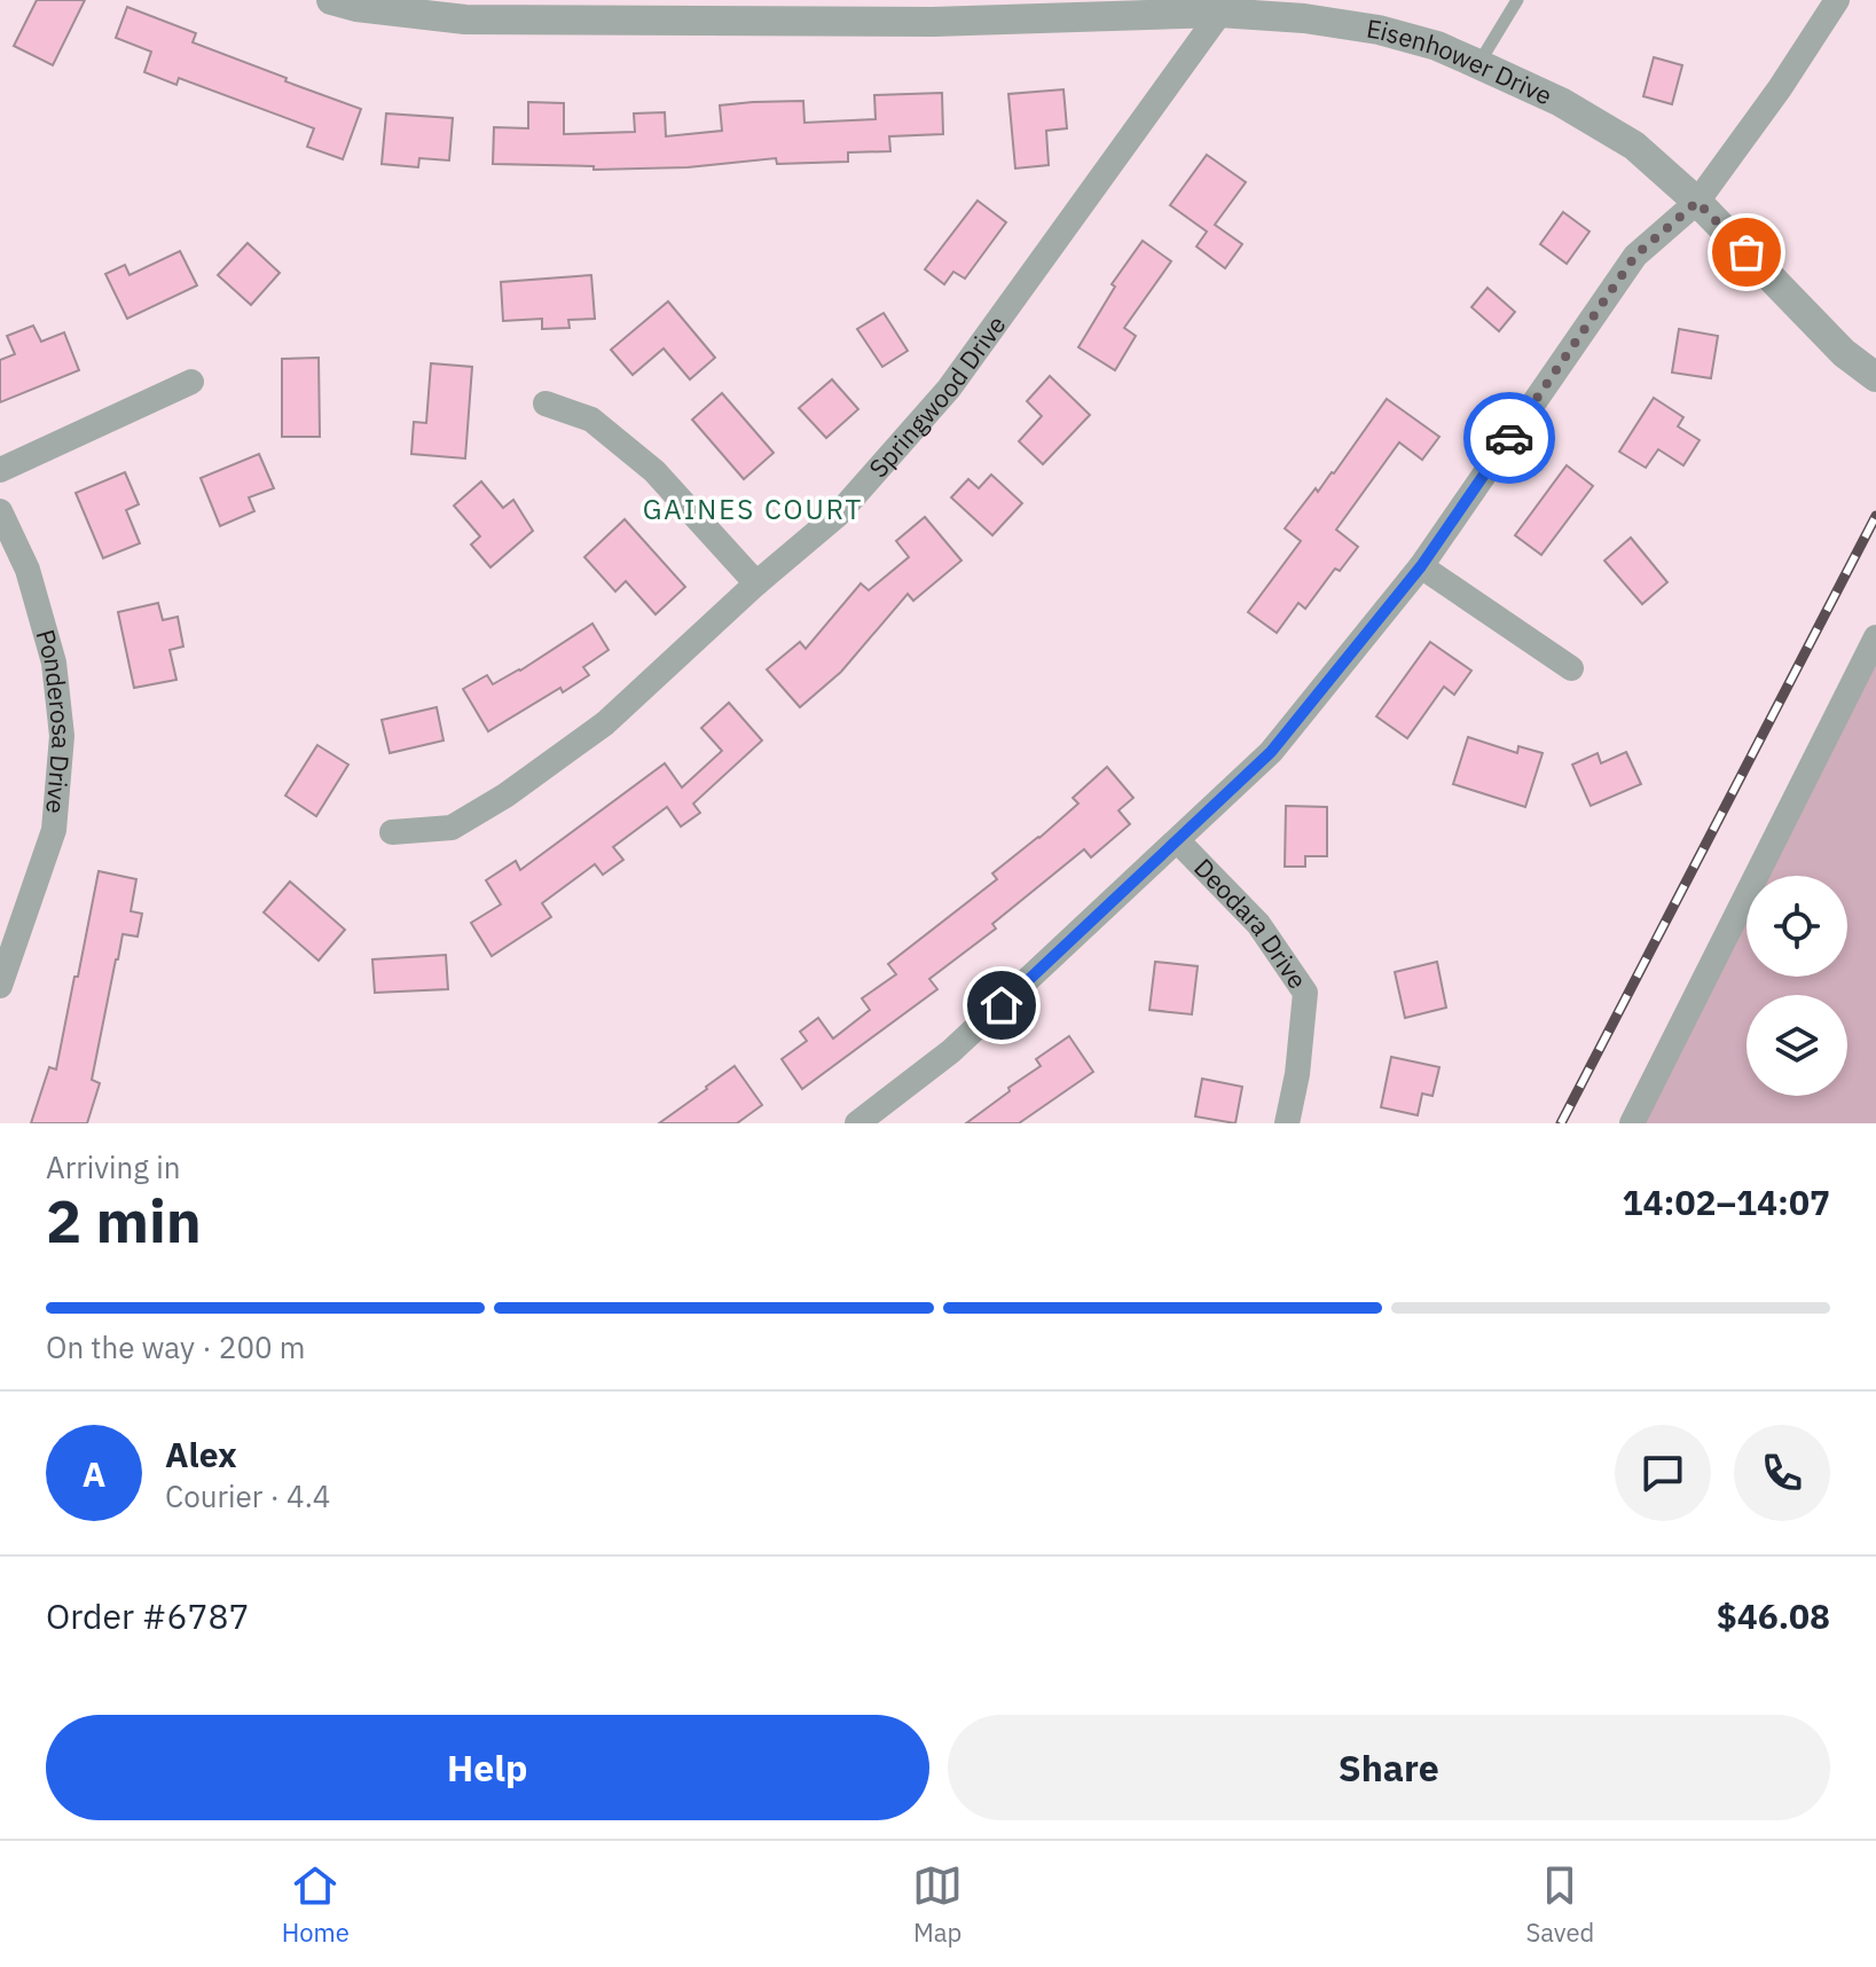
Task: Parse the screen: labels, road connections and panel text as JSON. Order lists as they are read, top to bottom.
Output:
{
  "streets": {
    "street": [
      "Eisenhower Drive",
      "Springwood Drive",
      "Ponderosa Drive",
      "Deodara Drive"
    ]
  },
  "crossings": [
    ["Eisenhower Drive", "Springwood Drive"]
  ],
  "districts": ["GAINES COURT"],
  "page": {
    "heading": ["2 min", "Arriving in", "14:02–14:07"],
    "panel": [
      "Alex",
      "Courier · 4.4",
      "Order #6787",
      "$46.08"
    ],
    "bar": "On the way · 200 m",
    "round": "A",
    "buttons": ["Help", "Share"],
    "tabs": ["Home", "Map", "Saved"]
  }
}
